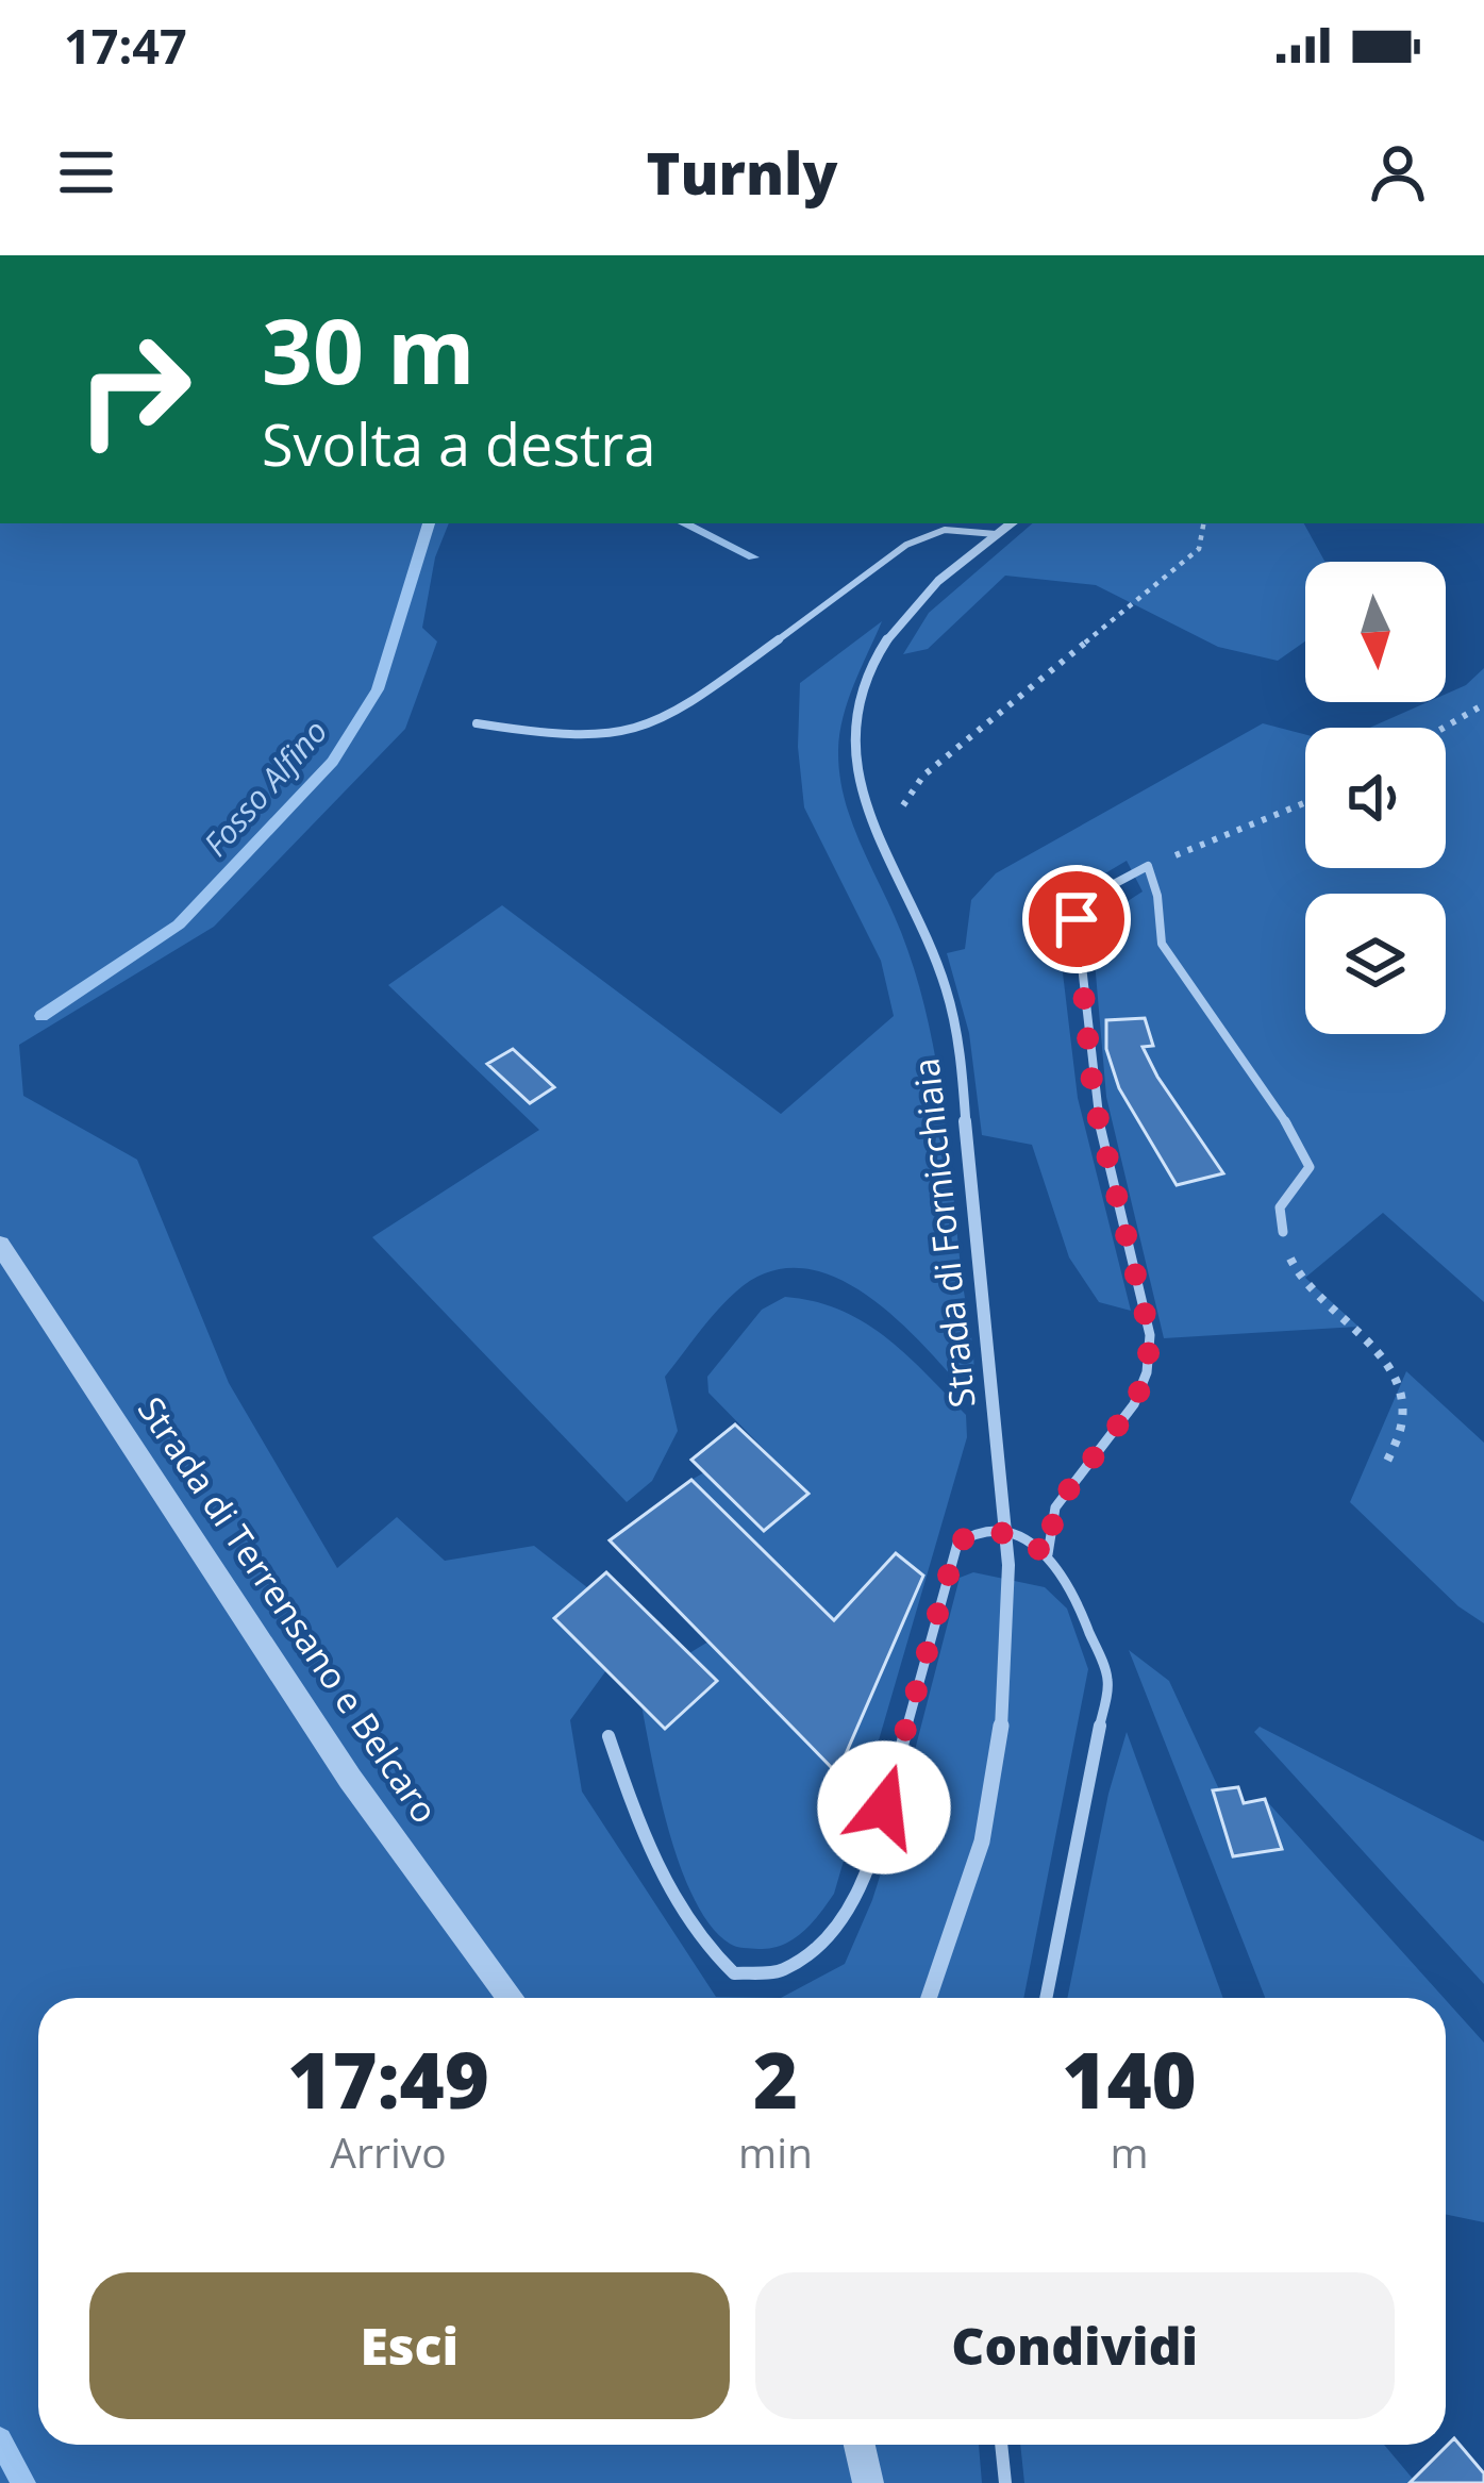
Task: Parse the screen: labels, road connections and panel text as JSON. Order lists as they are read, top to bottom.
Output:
{
  "streets": {
    "street": ["Strada di Fornicchiaia", "Strada di Terrensano e Belcaro"]
  },
  "water": ["Fosso Alfino"],
  "north": "bottom",
  "page": {
    "status": "17:47",
    "header": "Turnly",
    "turn": ["30 m", "Svolta a destra"],
    "eta": [
      "17:49",
      "Arrivo",
      "2",
      "min",
      "140",
      "m"
    ],
    "buttons": ["Esci", "Condividi"]
  }
}
